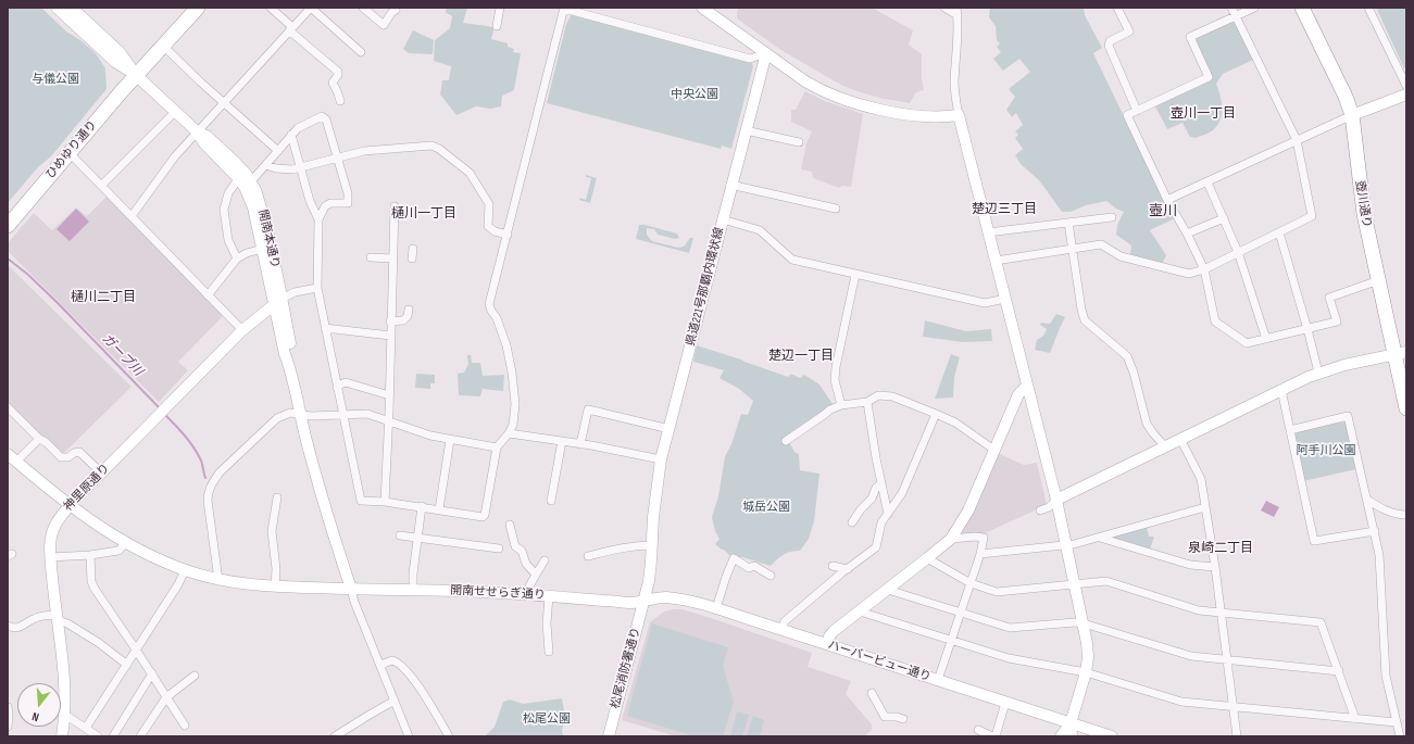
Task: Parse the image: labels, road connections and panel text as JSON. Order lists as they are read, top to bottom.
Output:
{
  "streets": {
    "highway": ["ひめゆり通り", "壺川通り"],
    "street": [
      "開南本通り",
      "県道221号那覇内環状線",
      "神里原通り",
      "開南せせらぎ通り",
      "ハーバービュー通り",
      "松尾消防署通り"
    ]
  },
  "crossings": [
    ["ひめゆり通り", "開南本通り"],
    ["開南本通り", "神里原通り"],
    ["開南本通り", "開南せせらぎ通り"],
    ["県道221号那覇内環状線", "開南せせらぎ通り"],
    ["県道221号那覇内環状線", "ハーバービュー通り"],
    ["県道221号那覇内環状線", "松尾消防署通り"],
    ["神里原通り", "開南せせらぎ通り"],
    ["開南せせらぎ通り", "ハーバービュー通り"],
    ["開南せせらぎ通り", "松尾消防署通り"],
    ["ハーバービュー通り", "松尾消防署通り"]
  ],
  "districts": [
    "壺川一丁目",
    "楚辺三丁目",
    "壺川",
    "樋川一丁目",
    "樋川二丁目",
    "楚辺一丁目",
    "泉崎二丁目"
  ],
  "water": ["ガーブ川"],
  "parks": [
    "与儀公園",
    "中央公園",
    "阿手川公園",
    "城岳公園",
    "松尾公園"
  ],
  "north": "bottom"
}
